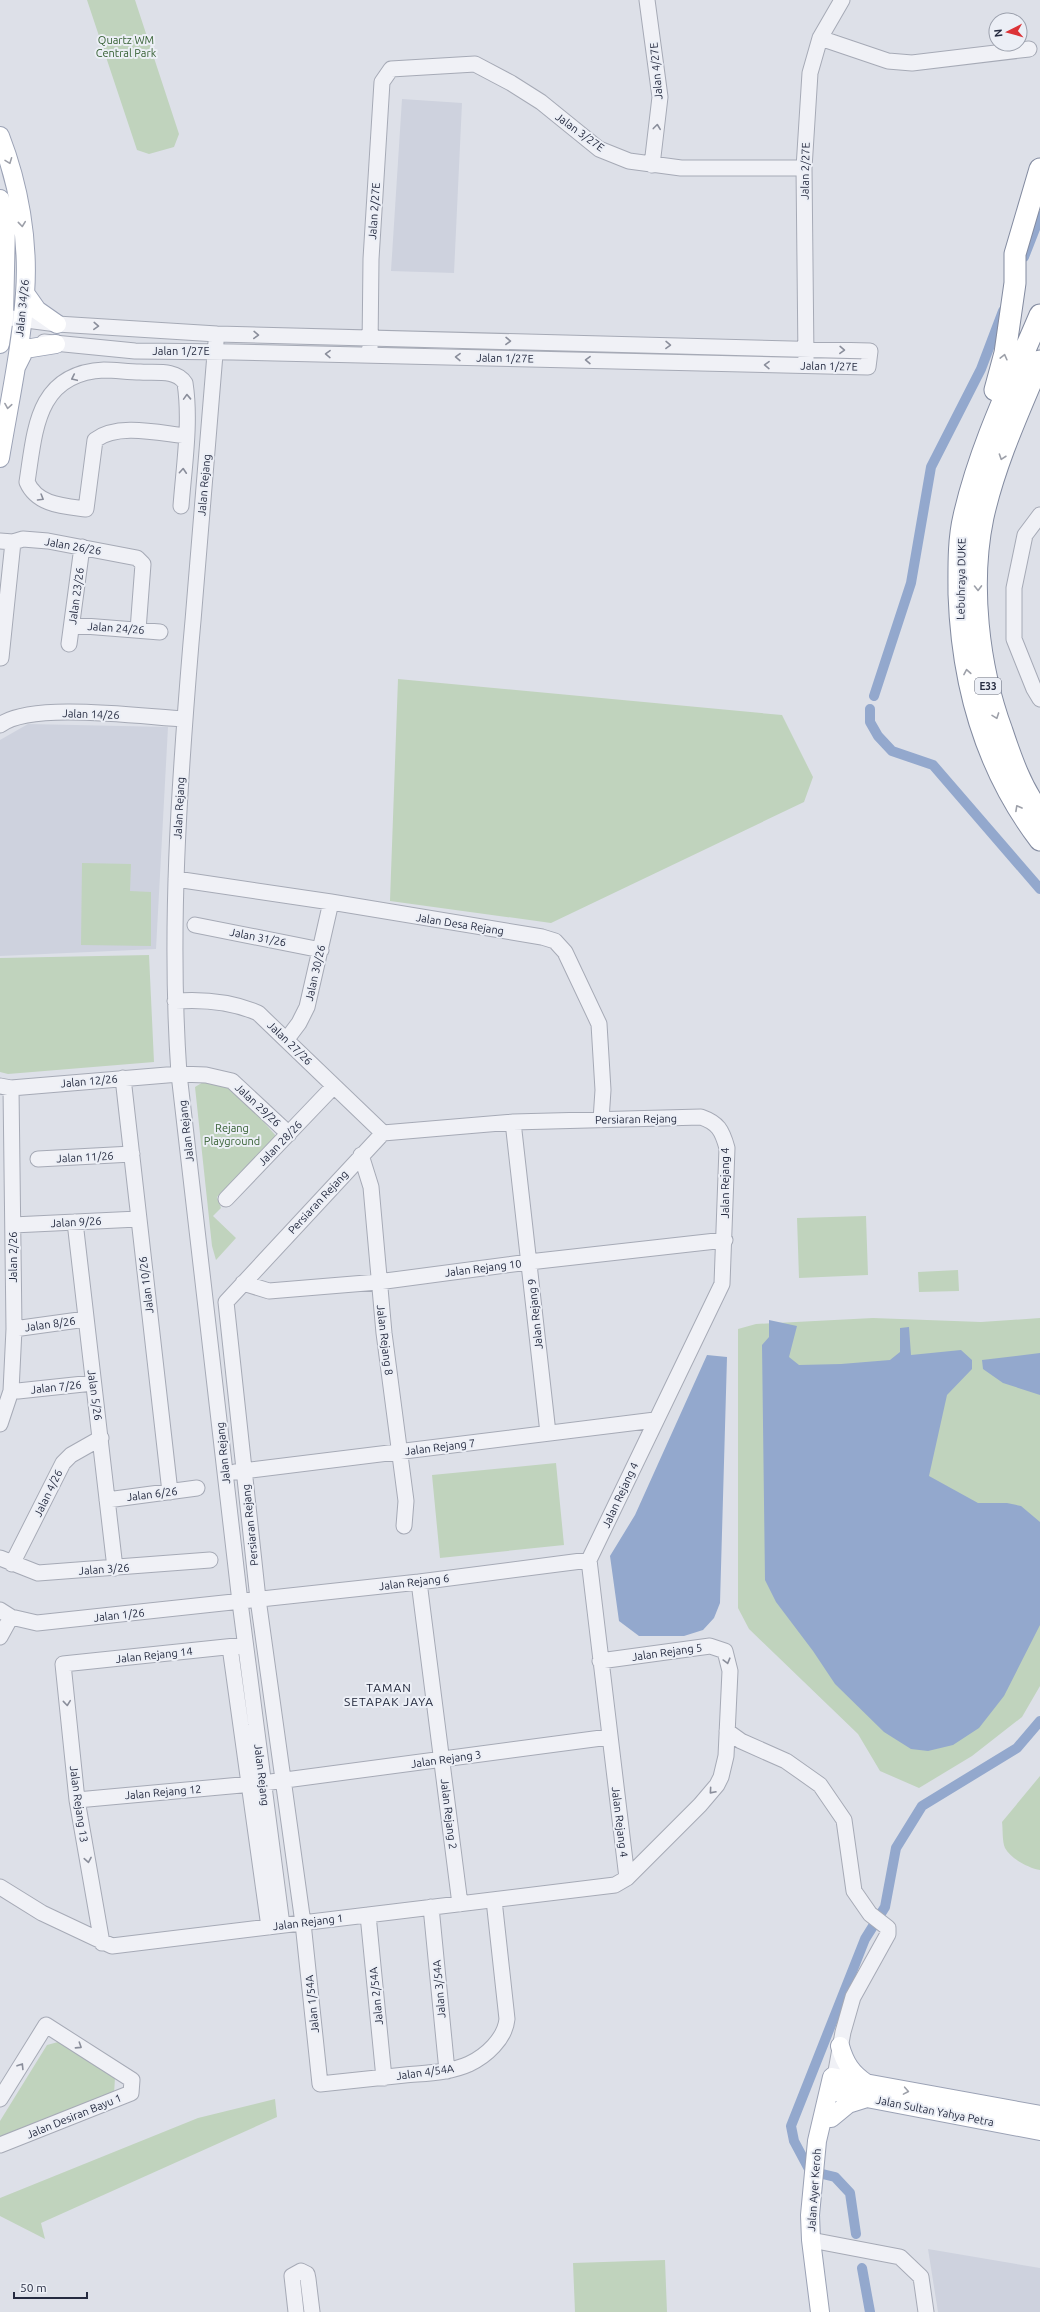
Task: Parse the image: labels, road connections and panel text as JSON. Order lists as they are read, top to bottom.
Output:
{
  "streets": {
    "highway": ["Lebuhraya DUKE", "E33"],
    "main road": ["Jalan 34/26", "Jalan Sultan Yahya Petra", "Jalan Ayer Keroh"],
    "street": [
      "Jalan 4/27E",
      "Jalan 3/27E",
      "Jalan 2/27E",
      "Jalan 1/27E",
      "Jalan Rejang",
      "Jalan 26/26",
      "Jalan 23/26",
      "Jalan 24/26",
      "Jalan 14/26",
      "Jalan Desa Rejang",
      "Jalan 31/26",
      "Jalan 30/26",
      "Jalan 27/26",
      "Jalan 12/26",
      "Jalan 29/26",
      "Persiaran Rejang",
      "Jalan 28/26",
      "Jalan 11/26",
      "Jalan Rejang 4",
      "Jalan 9/26",
      "Jalan 2/26",
      "Jalan Rejang 10",
      "Jalan 10/26",
      "Jalan Rejang 9",
      "Jalan 8/26",
      "Jalan Rejang 8",
      "Jalan 7/26",
      "Jalan 5/26",
      "Jalan Rejang 7",
      "Jalan 4/26",
      "Jalan 6/26",
      "Jalan 3/26",
      "Jalan Rejang 6",
      "Jalan 1/26",
      "Jalan Rejang 5",
      "Jalan Rejang 14",
      "Jalan Rejang 3",
      "Jalan Rejang 12",
      "Jalan Rejang 13",
      "Jalan Rejang 2",
      "Jalan Rejang 1",
      "Jalan 3/54A",
      "Jalan 2/54A",
      "Jalan 1/54A",
      "Jalan 4/54A",
      "Jalan Desiran Bayu 1"
    ]
  },
  "crossings": [
    ["Jalan 4/27E", "Jalan 3/27E"],
    ["Jalan 3/27E", "Jalan 2/27E"],
    ["Jalan 2/27E", "Jalan 1/27E"],
    ["Jalan 1/27E", "Jalan Rejang"],
    ["Jalan Rejang", "Jalan 14/26"],
    ["Jalan Rejang", "Jalan Desa Rejang"],
    ["Jalan Rejang", "Jalan 27/26"],
    ["Jalan Rejang", "Jalan 12/26"],
    ["Jalan Rejang", "Jalan 29/26"],
    ["Jalan Rejang", "Jalan Rejang 7"],
    ["Jalan Rejang", "Jalan Rejang 6"],
    ["Jalan Rejang", "Jalan 1/26"],
    ["Jalan Rejang", "Jalan Rejang 14"],
    ["Jalan Rejang", "Jalan Rejang 3"],
    ["Jalan Rejang", "Jalan Rejang 12"],
    ["Jalan Rejang", "Jalan Rejang 1"],
    ["Jalan 26/26", "Jalan 23/26"],
    ["Jalan 26/26", "Jalan 24/26"],
    ["Jalan 23/26", "Jalan 24/26"],
    ["Jalan Desa Rejang", "Jalan 30/26"],
    ["Jalan Desa Rejang", "Persiaran Rejang"],
    ["Jalan 31/26", "Jalan 30/26"],
    ["Jalan 30/26", "Jalan 27/26"],
    ["Jalan 27/26", "Persiaran Rejang"],
    ["Jalan 27/26", "Jalan 28/26"],
    ["Jalan 12/26", "Jalan 29/26"],
    ["Jalan 12/26", "Jalan 2/26"],
    ["Jalan 12/26", "Jalan 10/26"],
    ["Jalan 29/26", "Jalan 28/26"],
    ["Persiaran Rejang", "Jalan Rejang 4"],
    ["Persiaran Rejang", "Jalan Rejang 10"],
    ["Persiaran Rejang", "Jalan Rejang 9"],
    ["Persiaran Rejang", "Jalan Rejang 8"],
    ["Persiaran Rejang", "Jalan Rejang 7"],
    ["Persiaran Rejang", "Jalan Rejang 6"],
    ["Persiaran Rejang", "Jalan Rejang 3"],
    ["Persiaran Rejang", "Jalan 1/54A"],
    ["Jalan 11/26", "Jalan 10/26"],
    ["Jalan Rejang 4", "Jalan Rejang 7"],
    ["Jalan Rejang 4", "Jalan Rejang 6"],
    ["Jalan Rejang 4", "Jalan Rejang 5"],
    ["Jalan Rejang 4", "Jalan Rejang 3"],
    ["Jalan Rejang 4", "Jalan Rejang 1"],
    ["Jalan 9/26", "Jalan 2/26"],
    ["Jalan 9/26", "Jalan 10/26"],
    ["Jalan 9/26", "Jalan 5/26"],
    ["Jalan 2/26", "Jalan 8/26"],
    ["Jalan Rejang 10", "Jalan Rejang 9"],
    ["Jalan Rejang 10", "Jalan Rejang 8"],
    ["Jalan 10/26", "Jalan 6/26"],
    ["Jalan Rejang 9", "Jalan Rejang 7"],
    ["Jalan 8/26", "Jalan 5/26"],
    ["Jalan Rejang 8", "Jalan Rejang 7"],
    ["Jalan 7/26", "Jalan 5/26"],
    ["Jalan 5/26", "Jalan 4/26"],
    ["Jalan 5/26", "Jalan 6/26"],
    ["Jalan 5/26", "Jalan 3/26"],
    ["Jalan 4/26", "Jalan 3/26"],
    ["Jalan Rejang 6", "Jalan 1/26"],
    ["Jalan Rejang 6", "Jalan Rejang 2"],
    ["Jalan Rejang 5", "Jalan Rejang 1"],
    ["Jalan Rejang 14", "Jalan Rejang 13"],
    ["Jalan Rejang 3", "Jalan Rejang 12"],
    ["Jalan Rejang 3", "Jalan Rejang 2"],
    ["Jalan Rejang 3", "Jalan 1/54A"],
    ["Jalan Rejang 12", "Jalan Rejang 13"],
    ["Jalan Rejang 13", "Jalan Rejang 1"],
    ["Jalan Rejang 2", "Jalan Rejang 1"],
    ["Jalan Rejang 1", "Jalan 3/54A"],
    ["Jalan Rejang 1", "Jalan 2/54A"],
    ["Jalan Rejang 1", "Jalan 1/54A"],
    ["Jalan Rejang 1", "Jalan 4/54A"],
    ["Jalan 3/54A", "Jalan 4/54A"],
    ["Jalan 2/54A", "Jalan 4/54A"],
    ["Jalan 1/54A", "Jalan 4/54A"],
    ["Jalan Sultan Yahya Petra", "Jalan Ayer Keroh"]
  ],
  "one_way": ["Jalan 4/27E", "Jalan Rejang 13"],
  "districts": ["TAMAN SETAPAK JAYA"],
  "parks": ["Quartz WM Central Park", "Rejang Playground"],
  "scale_bar": "50 m",
  "north": "left"
}
